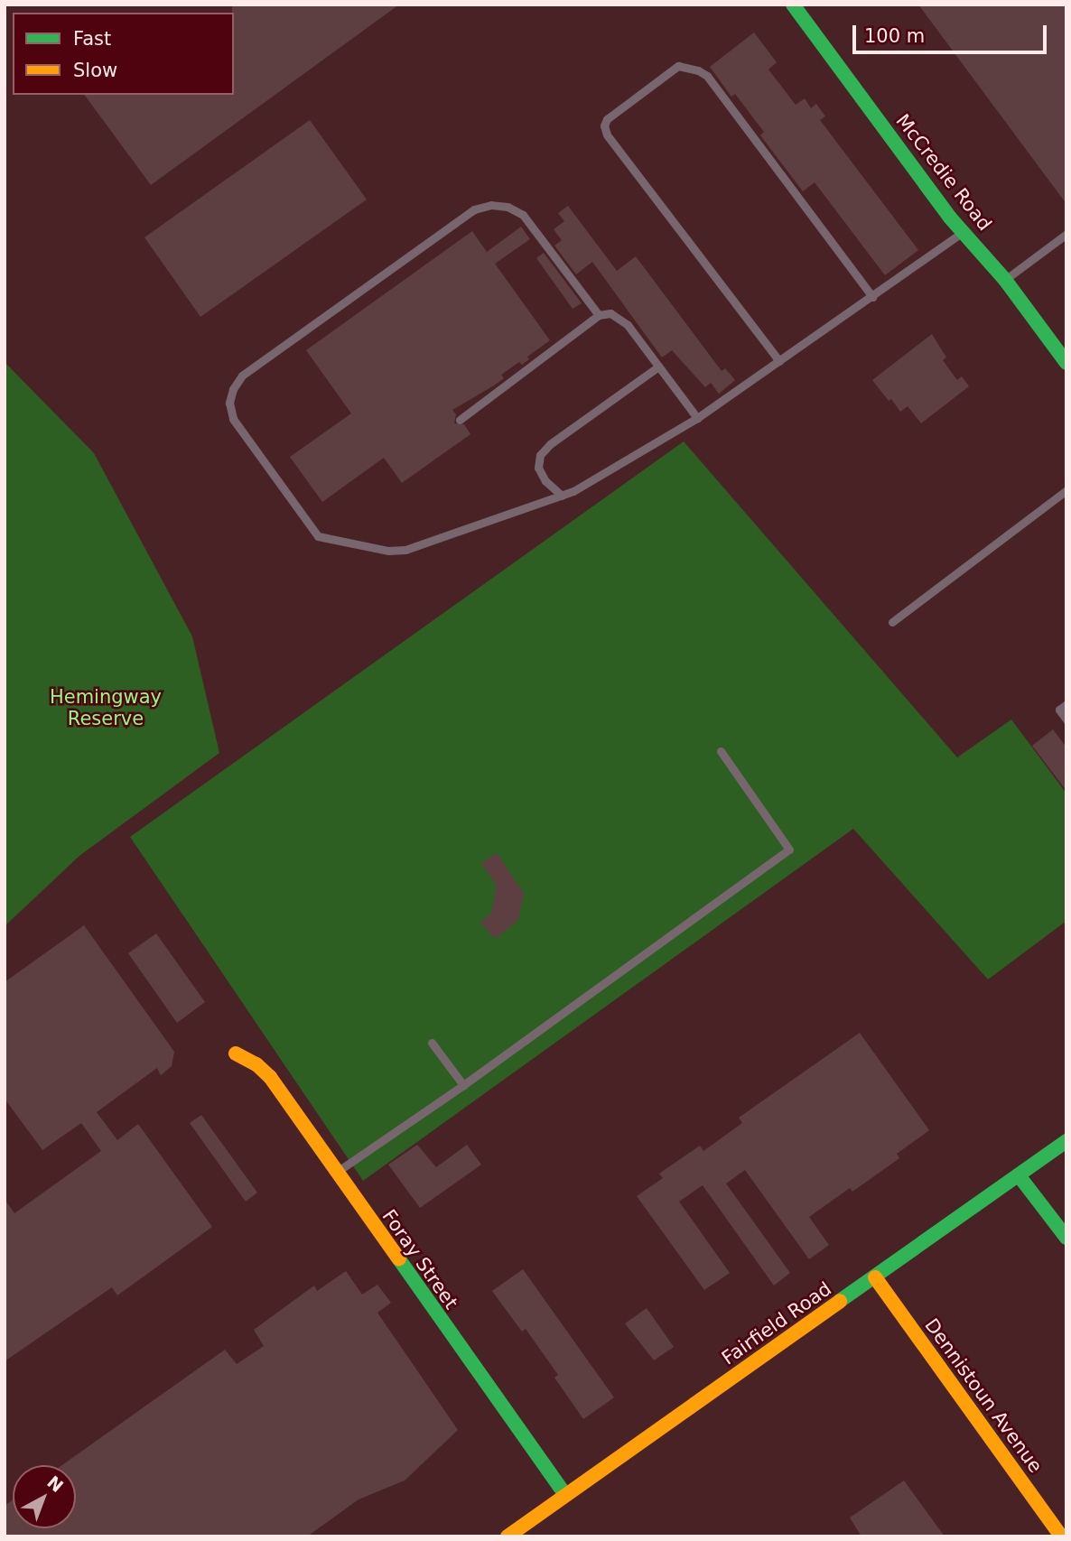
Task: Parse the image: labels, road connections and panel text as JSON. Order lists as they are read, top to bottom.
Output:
{
  "streets": {
    "street": [
      "McCredie Road",
      "Foray Street",
      "Fairfield Road",
      "Dennistoun Avenue"
    ]
  },
  "crossings": [
    ["Foray Street", "Fairfield Road"],
    ["Fairfield Road", "Dennistoun Avenue"]
  ],
  "parks": ["Hemingway Reserve"],
  "legend": ["Fast", "Slow"],
  "scale_bar": "100 m",
  "north": "top right"
}
